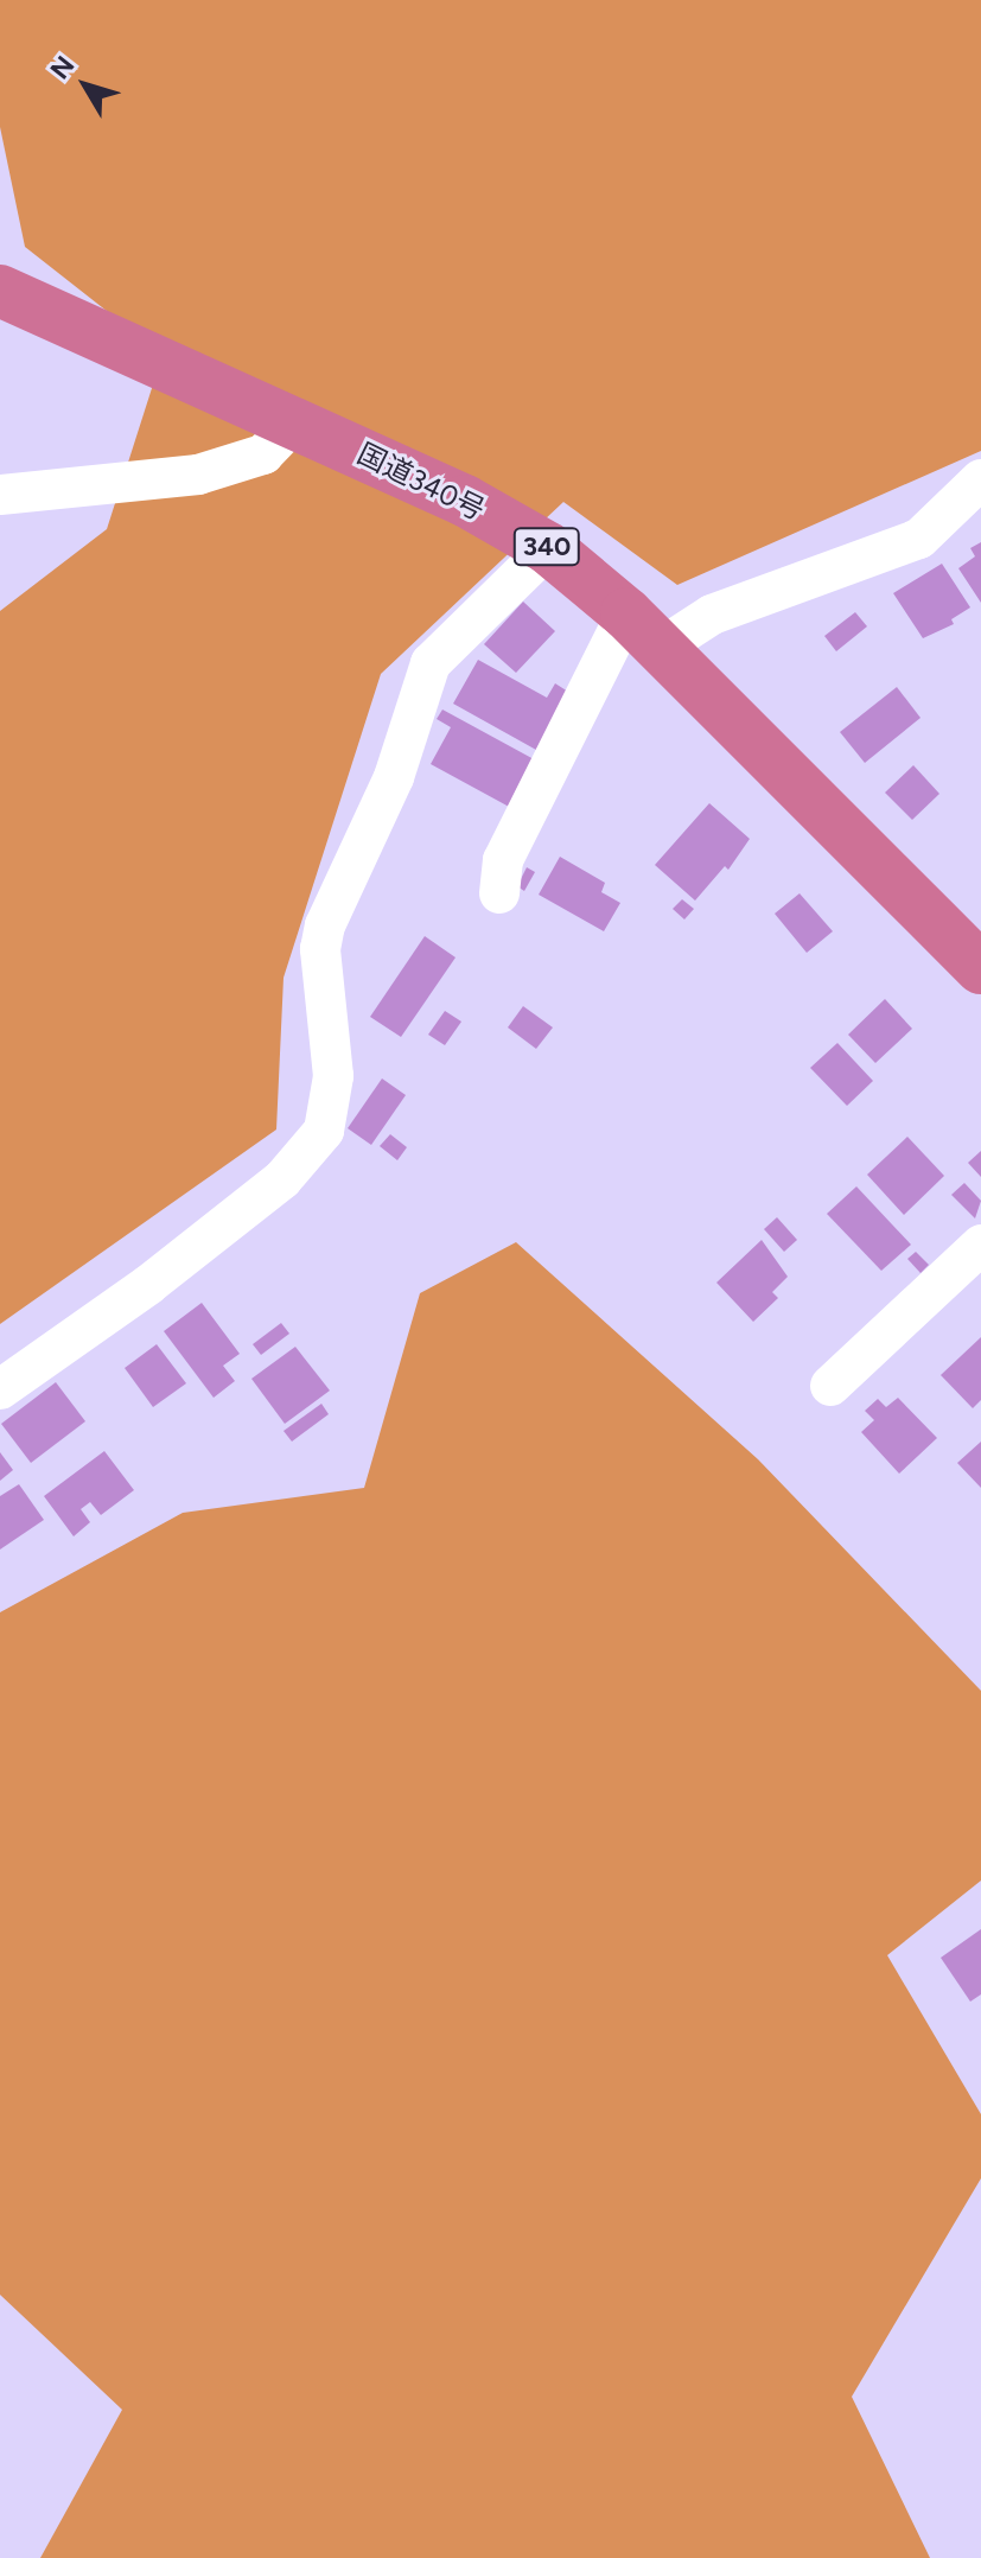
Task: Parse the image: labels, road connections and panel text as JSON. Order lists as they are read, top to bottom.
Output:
{
  "streets": {
    "highway": ["国道340号", "340"]
  },
  "north": "top left"
}
